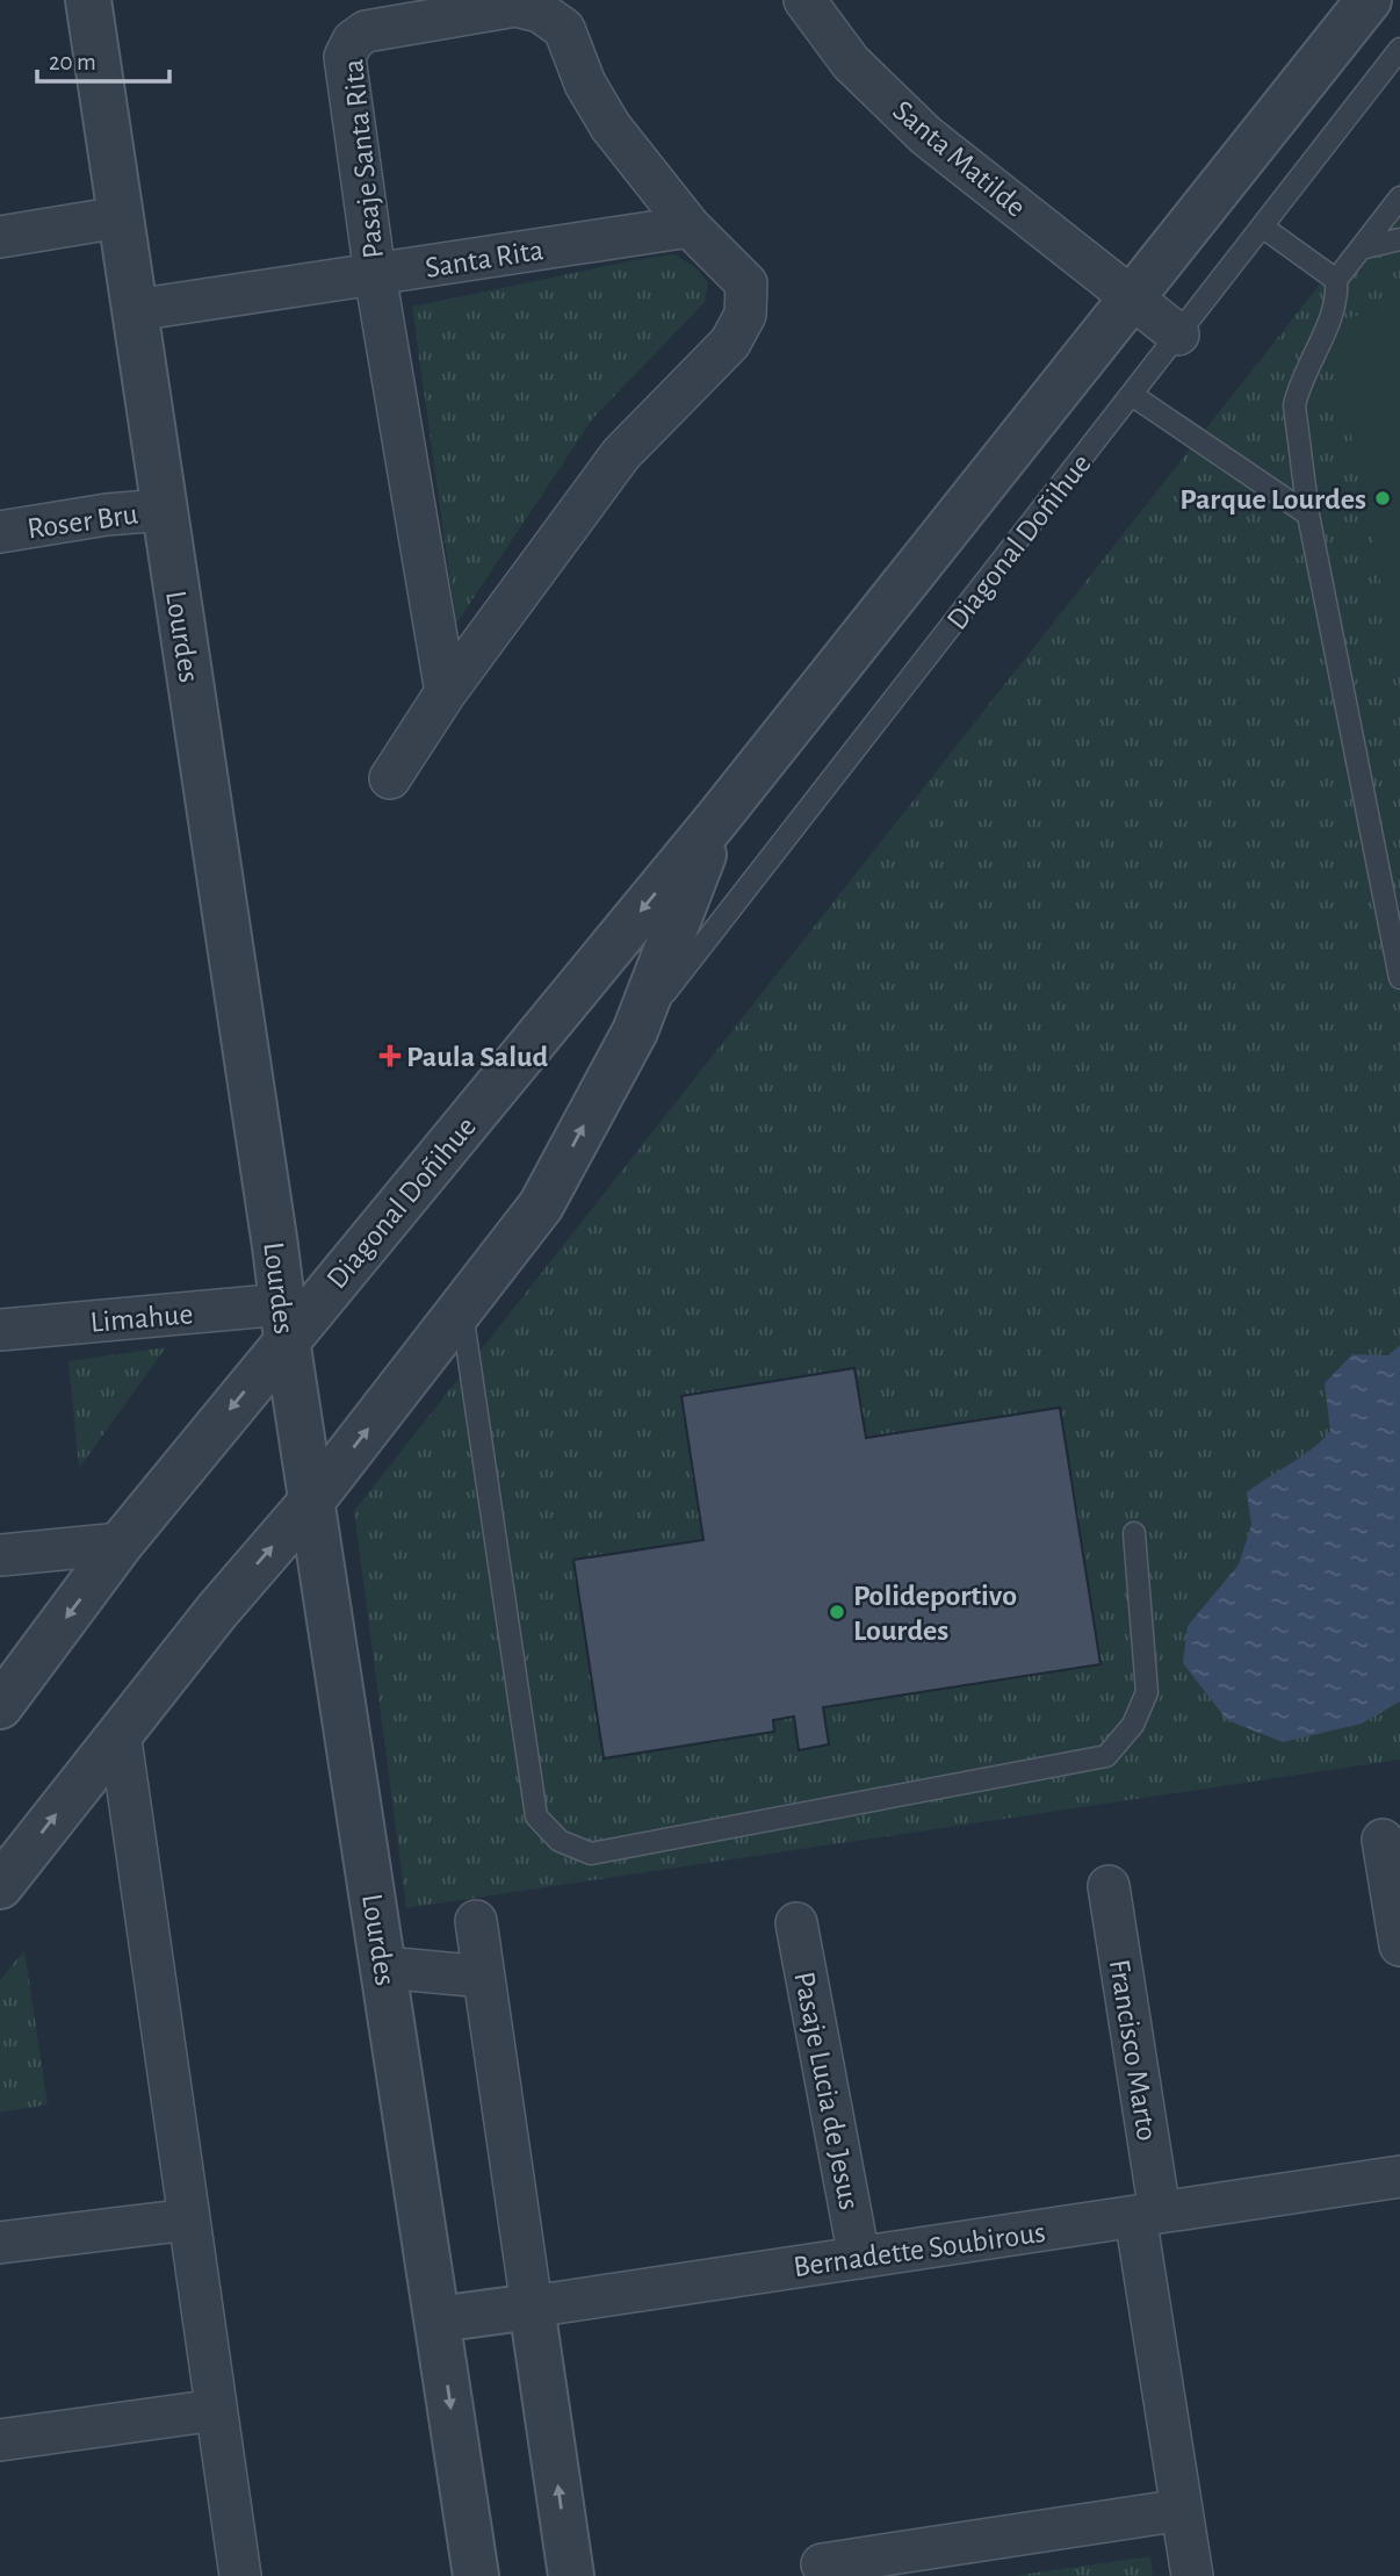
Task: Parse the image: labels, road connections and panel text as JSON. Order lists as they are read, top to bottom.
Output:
{
  "streets": {
    "street": [
      "Santa Matilde",
      "Pasaje Santa Rita",
      "Santa Rita",
      "Roser Bru",
      "Diagonal Doñihue",
      "Lourdes",
      "Limahue",
      "Francisco Marto",
      "Pasaje Lucia de Jesus",
      "Bernadette Soubirous"
    ]
  },
  "crossings": [
    ["Santa Matilde", "Diagonal Doñihue"],
    ["Pasaje Santa Rita", "Santa Rita"],
    ["Santa Rita", "Lourdes"],
    ["Roser Bru", "Lourdes"],
    ["Diagonal Doñihue", "Lourdes"],
    ["Diagonal Doñihue", "Limahue"],
    ["Lourdes", "Limahue"],
    ["Lourdes", "Bernadette Soubirous"],
    ["Francisco Marto", "Bernadette Soubirous"],
    ["Pasaje Lucia de Jesus", "Bernadette Soubirous"]
  ],
  "places": {
    "other": ["Parque Lourdes", "Polideportivo Lourdes"],
    "health": ["Paula Salud"]
  },
  "scale_bar": "20 m"
}
